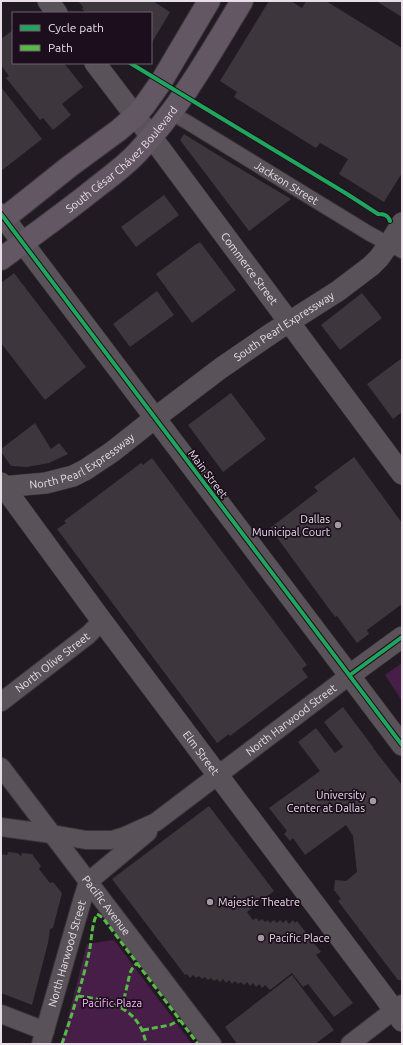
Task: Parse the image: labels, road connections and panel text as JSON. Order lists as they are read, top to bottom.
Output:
{
  "streets": {
    "main road": [
      "South César Chávez Boulevard",
      "Commerce Street",
      "South Pearl Expressway",
      "North Pearl Expressway",
      "Main Street",
      "Elm Street"
    ],
    "street": [
      "Jackson Street",
      "North Olive Street",
      "North Harwood Street",
      "Pacific Avenue"
    ]
  },
  "crossings": [
    ["South César Chávez Boulevard", "Jackson Street"],
    ["South César Chávez Boulevard", "Commerce Street"],
    ["South César Chávez Boulevard", "Main Street"],
    ["Jackson Street", "South Pearl Expressway"],
    ["Commerce Street", "South Pearl Expressway"],
    ["South Pearl Expressway", "North Pearl Expressway"],
    ["South Pearl Expressway", "Main Street"],
    ["North Pearl Expressway", "Main Street"],
    ["North Pearl Expressway", "Elm Street"],
    ["Main Street", "North Harwood Street"],
    ["North Olive Street", "Elm Street"],
    ["North Harwood Street", "Elm Street"],
    ["North Harwood Street", "Pacific Avenue"]
  ],
  "parks": ["Pacific Plaza"],
  "places": [
    "Dallas Municipal Court",
    "University Center at Dallas",
    "Majestic Theatre",
    "Pacific Place"
  ],
  "legend": ["Cycle path", "Path"]
}
